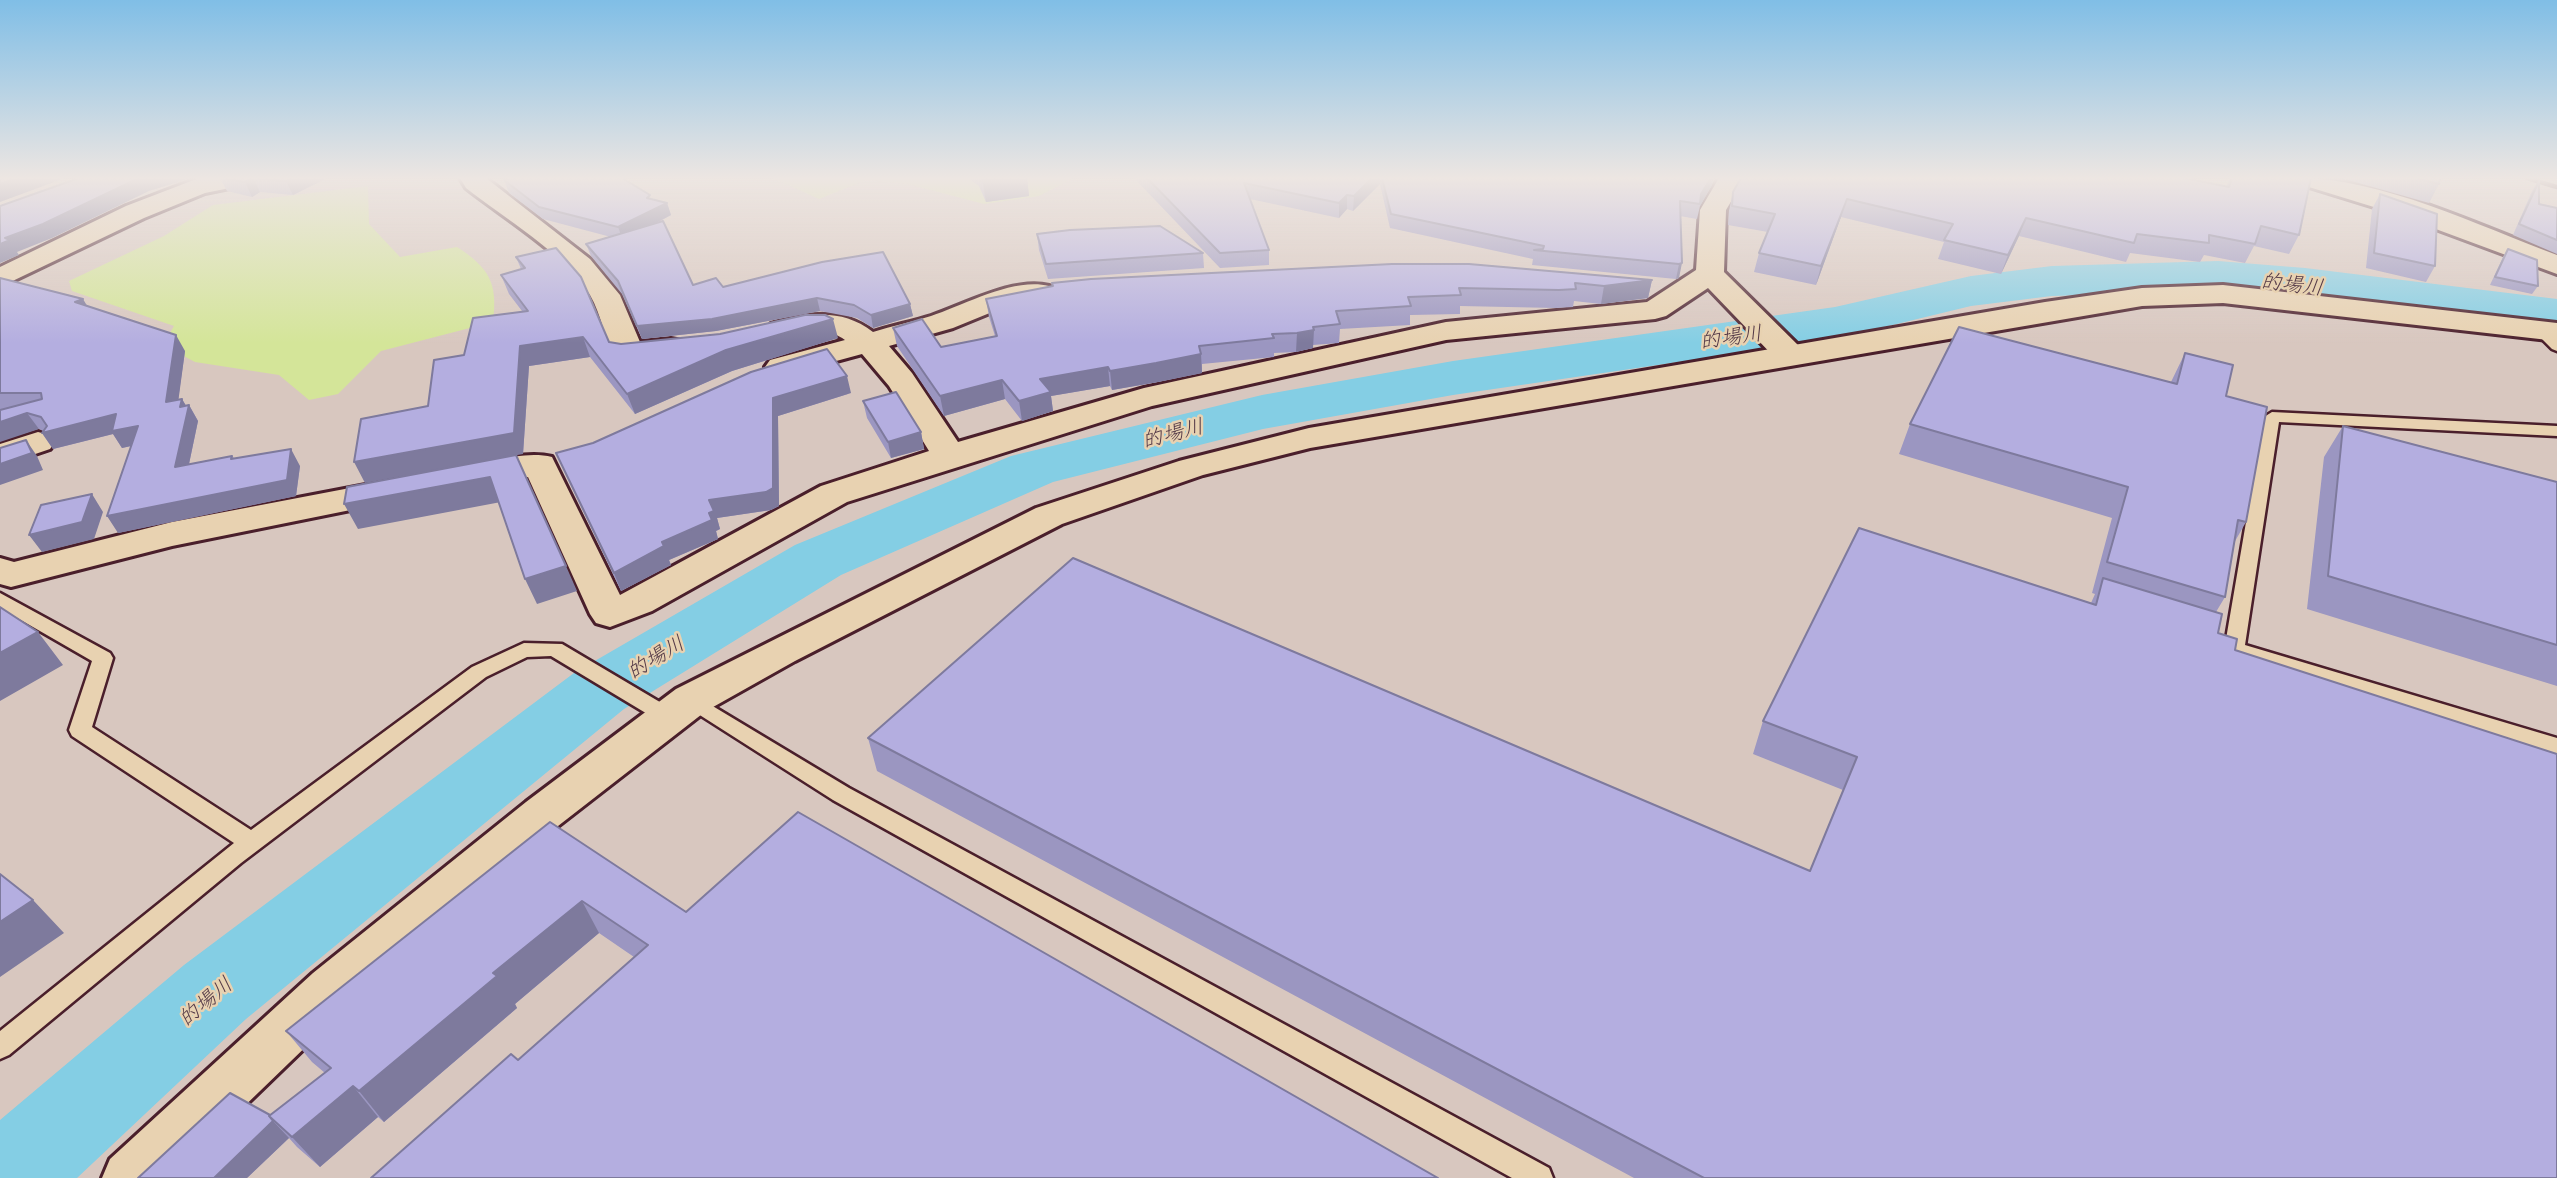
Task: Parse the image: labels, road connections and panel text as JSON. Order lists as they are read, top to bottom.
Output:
{
  "water": ["的場川"]
}
